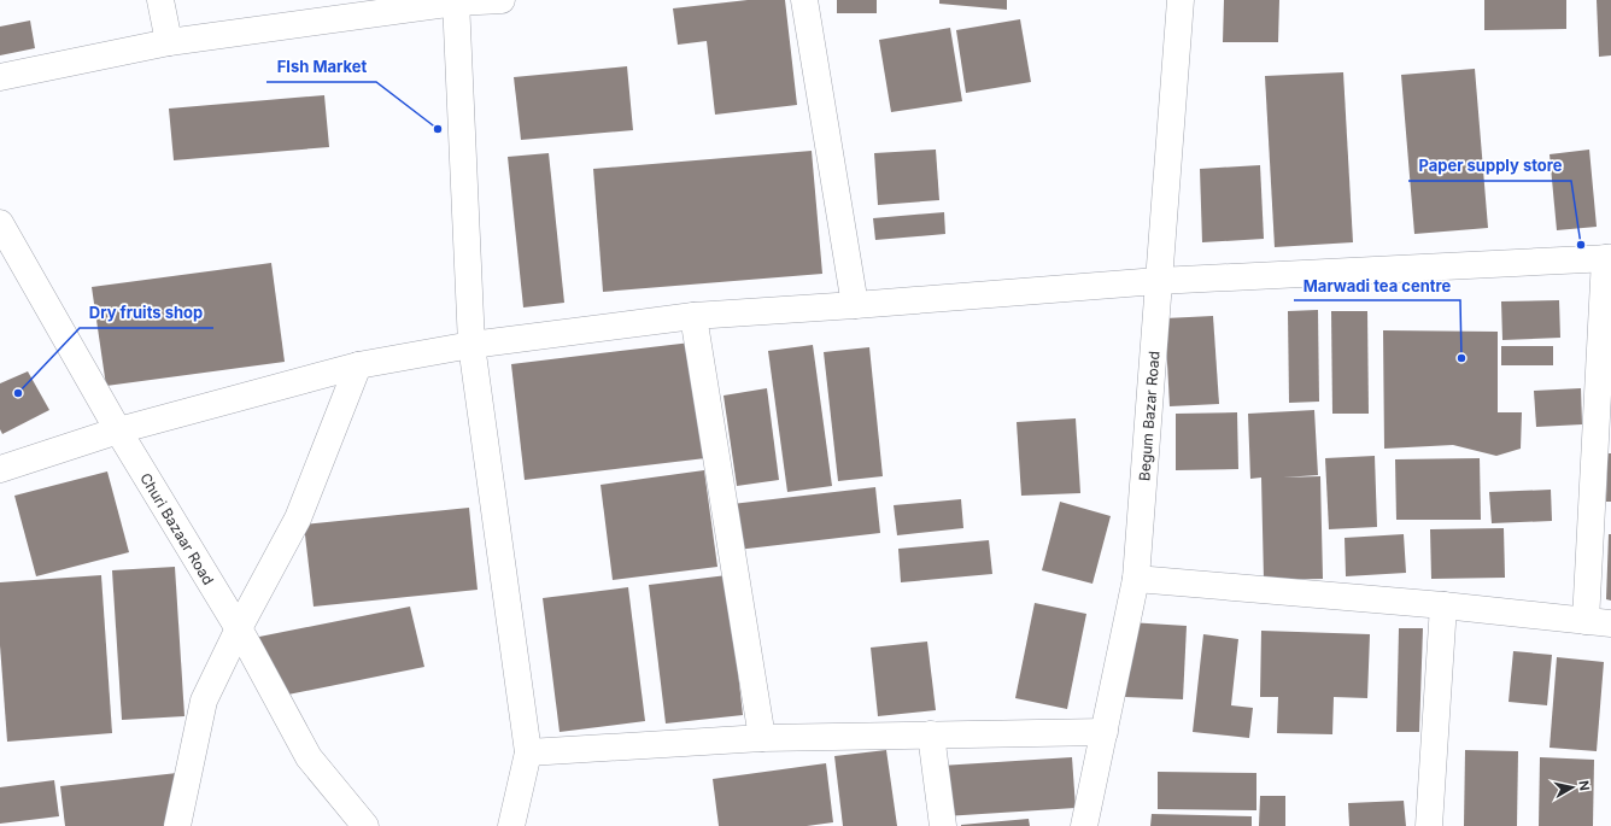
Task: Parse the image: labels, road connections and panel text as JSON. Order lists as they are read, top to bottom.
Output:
{
  "streets": {
    "street": ["Begum Bazar Road", "Churi Bazaar Road"]
  },
  "places": [
    "FIsh Market",
    "Paper supply store",
    "Marwadi tea centre",
    "Dry fruits shop"
  ],
  "north": "right"
}
